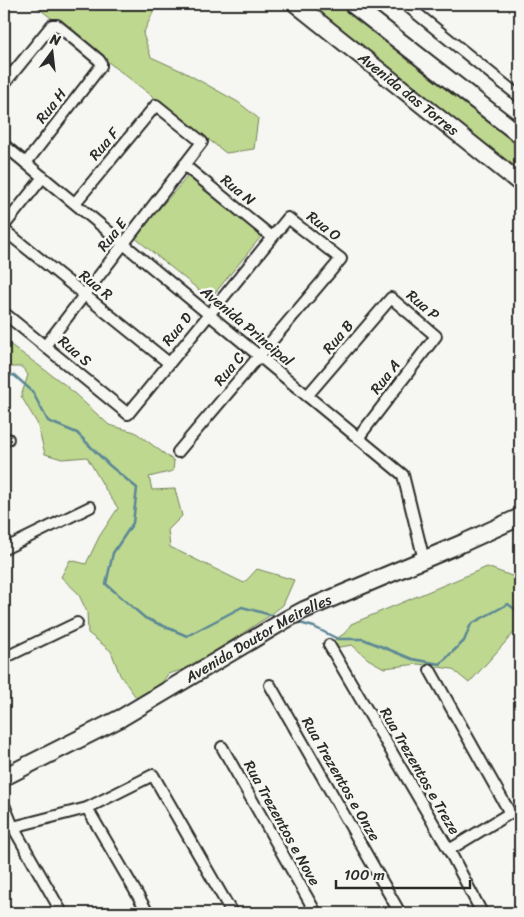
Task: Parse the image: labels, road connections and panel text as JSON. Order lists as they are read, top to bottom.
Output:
{
  "streets": {
    "main road": ["Avenida das Torres", "Avenida Doutor Meirelles"],
    "street": [
      "Rua H",
      "Rua F",
      "Rua N",
      "Rua O",
      "Rua E",
      "Rua R",
      "Rua P",
      "Avenida Principal",
      "Rua D",
      "Rua B",
      "Rua S",
      "Rua C",
      "Rua A",
      "Rua Trezentos e Treze",
      "Rua Trezentos e Onze",
      "Rua Trezentos e Nove"
    ]
  },
  "crossings": [
    ["Rua H", "Avenida Principal"],
    ["Rua F", "Rua E"],
    ["Rua F", "Avenida Principal"],
    ["Rua N", "Rua E"],
    ["Rua N", "Rua D"],
    ["Rua O", "Rua D"],
    ["Rua O", "Rua C"],
    ["Rua E", "Rua R"],
    ["Rua E", "Avenida Principal"],
    ["Rua E", "Rua S"],
    ["Rua R", "Rua D"],
    ["Rua P", "Rua B"],
    ["Rua P", "Rua A"],
    ["Avenida Principal", "Rua D"],
    ["Avenida Principal", "Rua B"],
    ["Avenida Principal", "Rua C"],
    ["Avenida Principal", "Rua A"],
    ["Avenida Principal", "Avenida Doutor Meirelles"],
    ["Rua D", "Rua S"]
  ],
  "scale_bar": "100 m",
  "north": "top"
}
